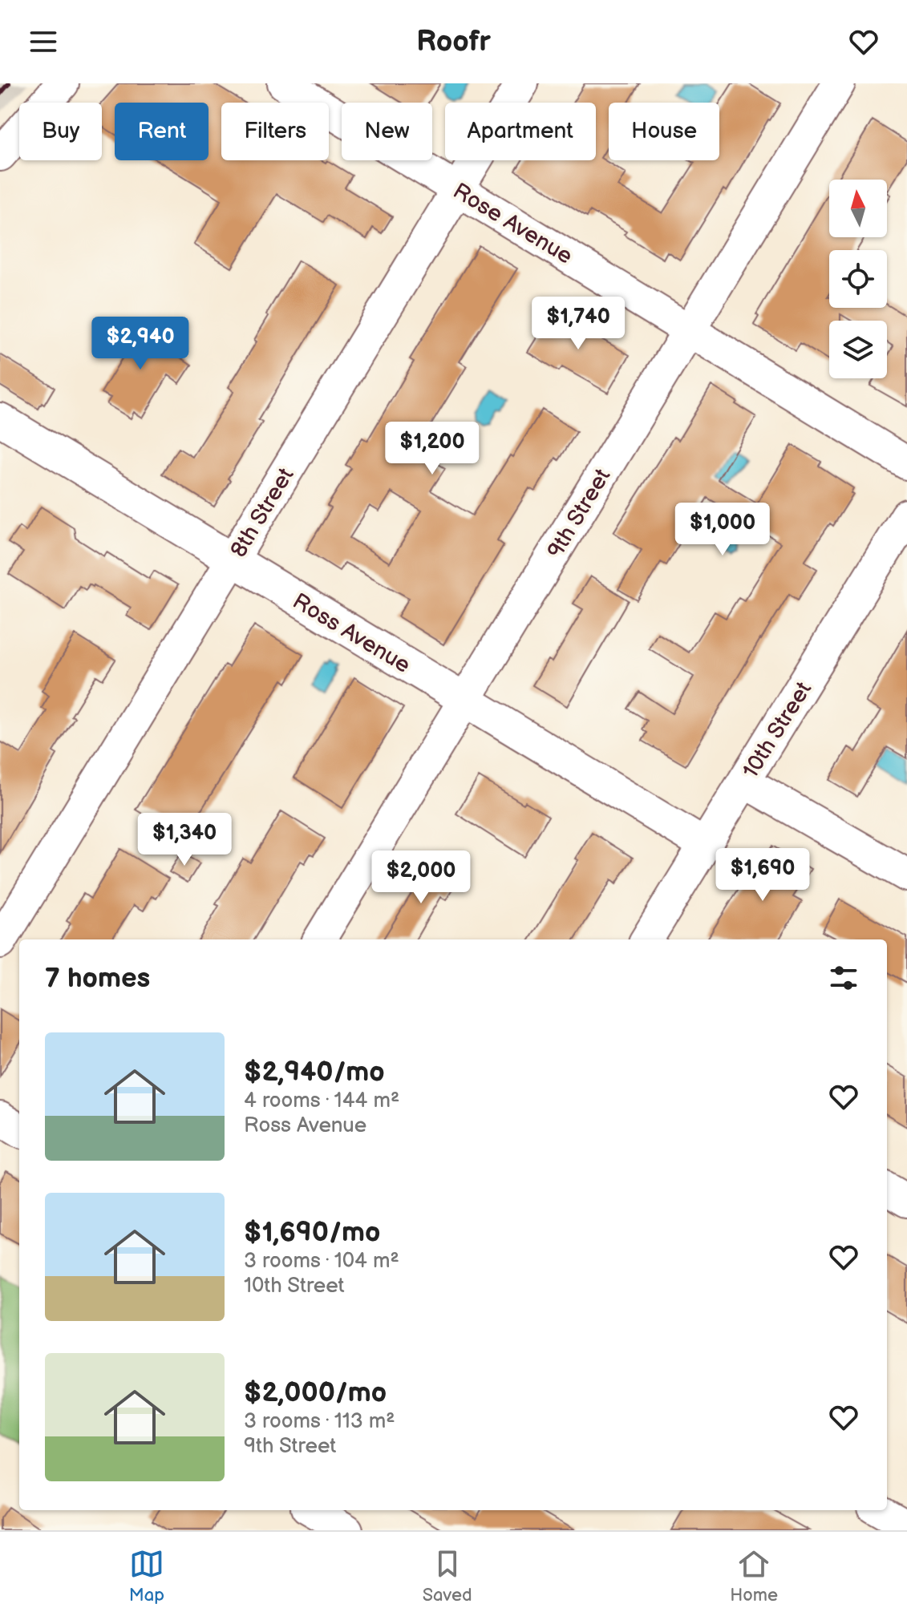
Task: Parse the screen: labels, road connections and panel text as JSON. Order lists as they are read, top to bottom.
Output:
{
  "streets": {
    "street": [
      "Rose Avenue",
      "8th Street",
      "9th Street",
      "Ross Avenue",
      "10th Street"
    ]
  },
  "crossings": [
    ["Rose Avenue", "8th Street"],
    ["Rose Avenue", "9th Street"],
    ["8th Street", "Ross Avenue"],
    ["9th Street", "Ross Avenue"],
    ["Ross Avenue", "10th Street"]
  ],
  "north": "top",
  "page": {
    "header": "Roofr",
    "chip": [
      "Buy",
      "Rent",
      "Filters",
      "New",
      "Apartment",
      "House"
    ],
    "price": [
      "$1,740",
      "$2,940",
      "$1,200",
      "$1,000",
      "$1,340",
      "$1,690",
      "$2,000"
    ],
    "heading": "7 homes",
    "list": [
      {
        "name": "$2,940/mo",
        "note": "4 rooms · 144 m² · Ross Avenue"
      },
      {
        "name": "$1,690/mo",
        "note": "3 rooms · 104 m² · 10th Street"
      },
      {
        "name": "$2,000/mo",
        "note": "3 rooms · 113 m² · 9th Street"
      }
    ],
    "tabs": ["Map", "Saved", "Home"]
  }
}
